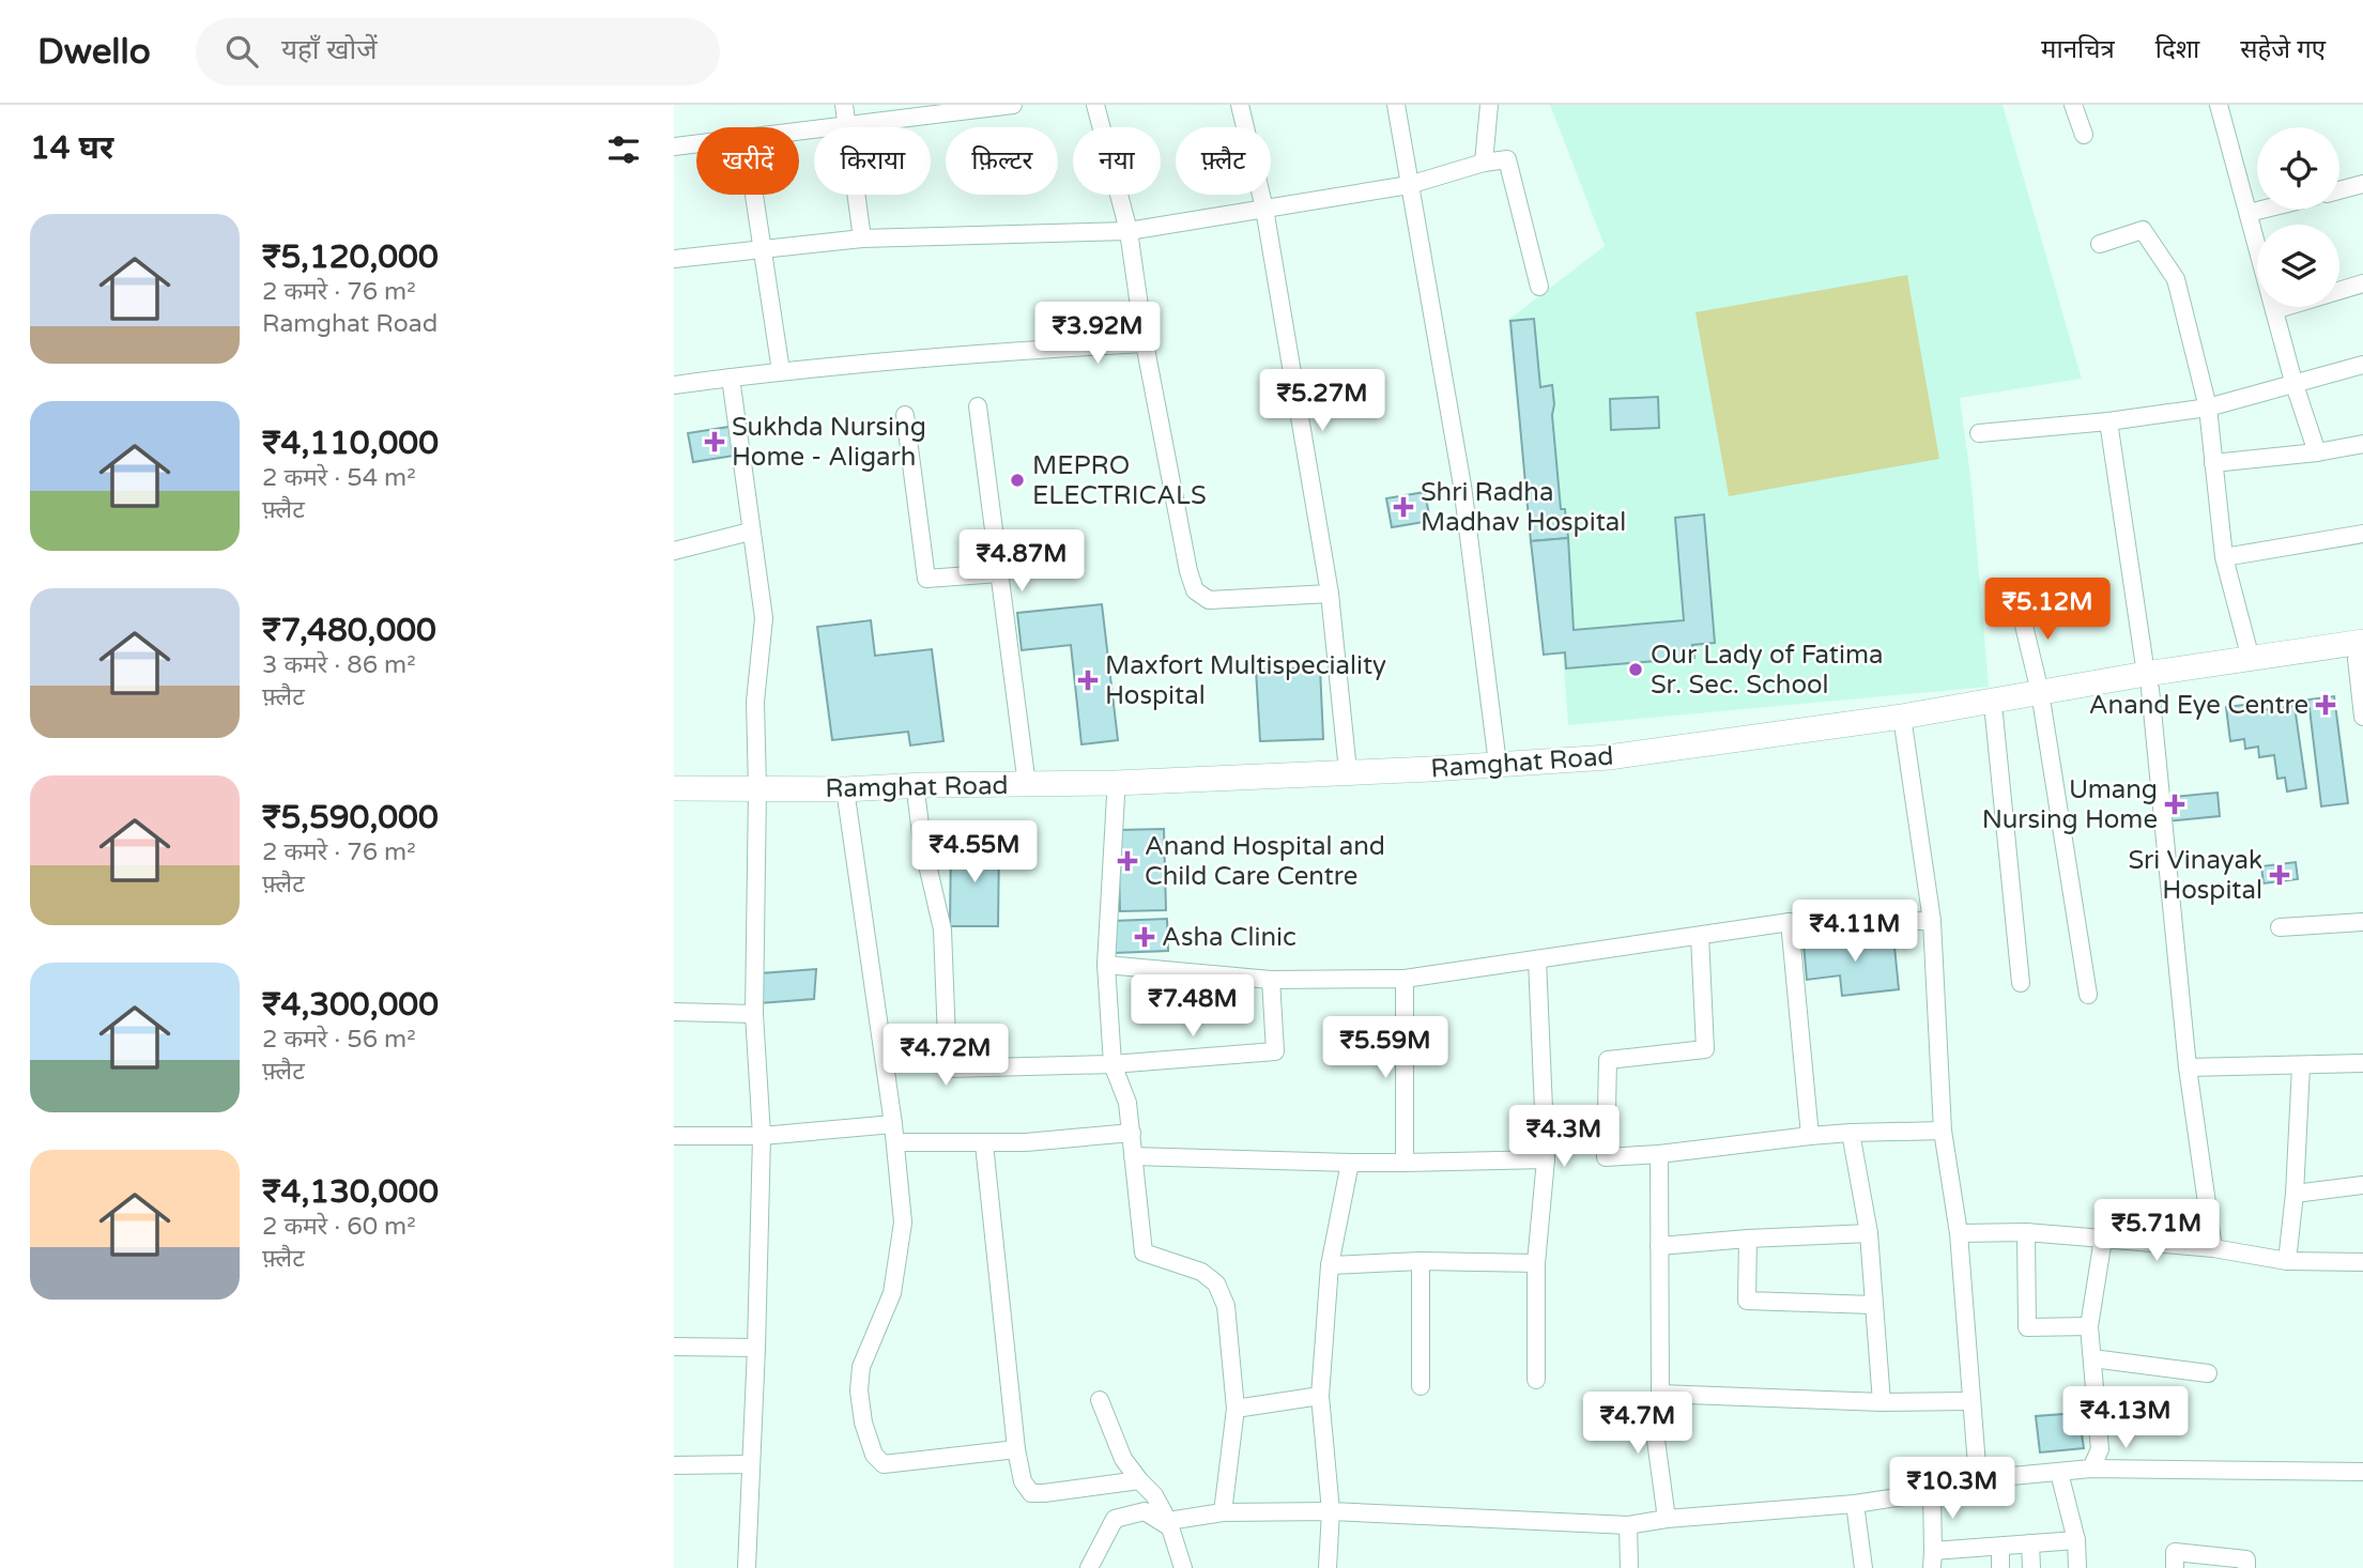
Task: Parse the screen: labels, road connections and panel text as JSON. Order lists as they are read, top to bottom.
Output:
{
  "streets": {
    "main road": ["Ramghat Road"]
  },
  "places": {
    "health": [
      "Sukhda Nursing Home - Aligarh",
      "Shri Radha Madhav Hospital",
      "Maxfort Multispeciality Hospital",
      "Anand Eye Centre",
      "Umang Nursing Home",
      "Anand Hospital and Child Care Centre",
      "Sri Vinayak Hospital",
      "Asha Clinic"
    ],
    "other": ["MEPRO ELECTRICALS", "Our Lady of Fatima Sr. Sec. School"]
  },
  "page": {
    "header": "Dwello",
    "search": "यहाँ खोजें",
    "nav": ["मानचित्र", "दिशा", "सहेजे गए"],
    "heading": "14 घर",
    "chip": [
      "खरीदें",
      "किराया",
      "फ़िल्टर",
      "नया",
      "फ़्लैट"
    ],
    "list": [
      {
        "name": "₹5,120,000",
        "note": "2 कमरे · 76 m² · Ramghat Road"
      },
      {
        "name": "₹4,110,000",
        "note": "2 कमरे · 54 m² · फ़्लैट"
      },
      {
        "name": "₹7,480,000",
        "note": "3 कमरे · 86 m² · फ़्लैट"
      },
      {
        "name": "₹5,590,000",
        "note": "2 कमरे · 76 m² · फ़्लैट"
      },
      {
        "name": "₹4,300,000",
        "note": "2 कमरे · 56 m² · फ़्लैट"
      },
      {
        "name": "₹4,130,000",
        "note": "2 कमरे · 60 m² · फ़्लैट"
      }
    ],
    "price": [
      "₹3.92M",
      "₹5.27M",
      "₹4.87M",
      "₹5.12M",
      "₹4.55M",
      "₹4.11M",
      "₹7.48M",
      "₹5.59M",
      "₹4.72M",
      "₹4.3M",
      "₹5.71M",
      "₹4.13M",
      "₹4.7M",
      "₹10.3M"
    ]
  }
}
